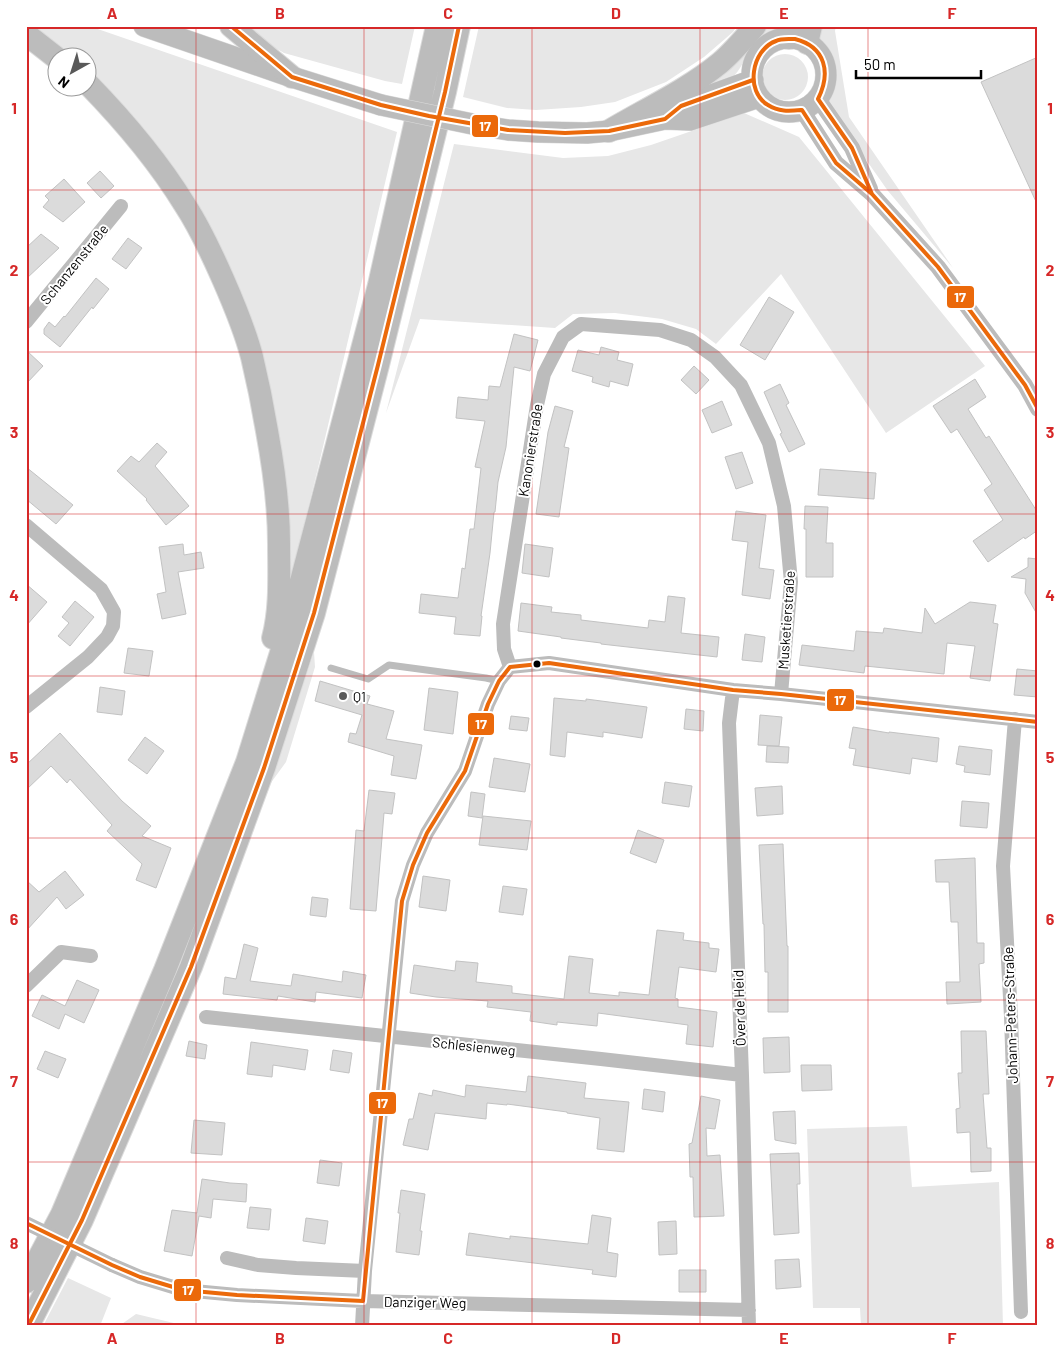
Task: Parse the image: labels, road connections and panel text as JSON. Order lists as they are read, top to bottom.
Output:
{
  "streets": {
    "street": [
      "Schanzenstraße",
      "Kanonierstraße",
      "Musketierstraße",
      "Över de Heid",
      "Johann-Peters-Straße",
      "Schlesienweg",
      "Danziger Weg"
    ]
  },
  "crossings": [
    ["Kanonierstraße", "Musketierstraße"],
    ["Över de Heid", "Schlesienweg"],
    ["Över de Heid", "Danziger Weg"]
  ],
  "places": ["Q1"],
  "lines": ["transit line 17"],
  "scale_bar": "50 m",
  "north": "bottom left",
  "grid": {
    "columns": [
      "A",
      "B",
      "C",
      "D",
      "E",
      "F"
    ],
    "rows": [
      "1",
      "2",
      "3",
      "4",
      "5",
      "6",
      "7",
      "8"
    ]
  }
}
